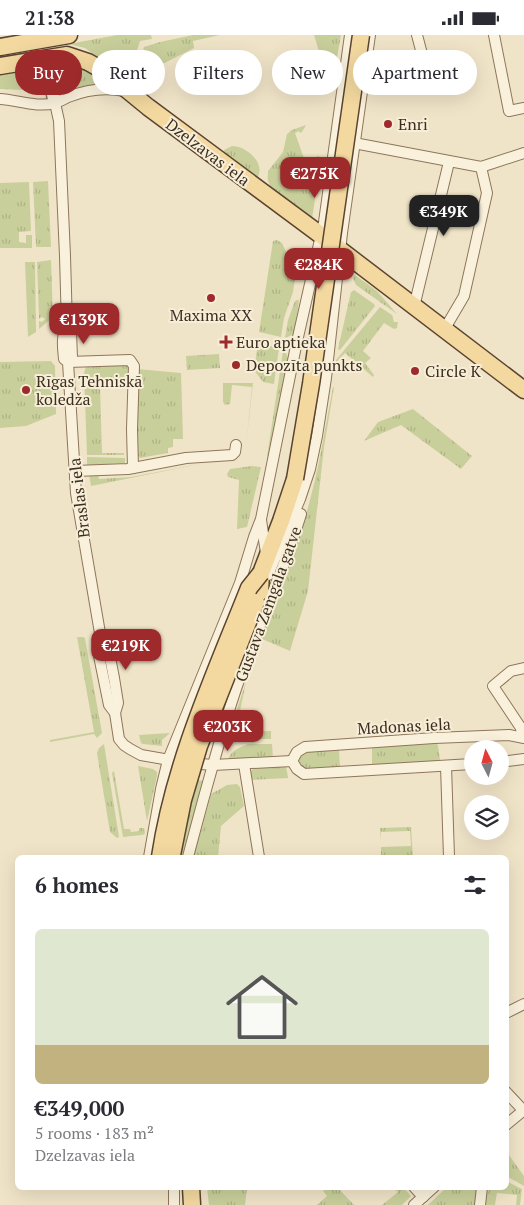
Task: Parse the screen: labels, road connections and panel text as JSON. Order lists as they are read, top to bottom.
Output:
{
  "streets": {
    "main road": ["Dzelzavas iela", "Gustava Zemgala gatve"],
    "street": ["Braslas iela", "Madonas iela"]
  },
  "crossings": [
    ["Dzelzavas iela", "Gustava Zemgala gatve"],
    ["Braslas iela", "Gustava Zemgala gatve"]
  ],
  "places": {
    "other": [
      "Enri",
      "Maxima XX",
      "Depozīta punkts",
      "Circle K",
      "Rīgas Tehniskā koledža"
    ],
    "health": ["Euro aptieka"]
  },
  "north": "top",
  "page": {
    "status": "21:38",
    "chip": [
      "Buy",
      "Rent",
      "Filters",
      "New",
      "Apartment"
    ],
    "price": [
      "€275K",
      "€349K",
      "€284K",
      "€139K",
      "€219K",
      "€203K"
    ],
    "heading": "6 homes",
    "list": [
      {
        "name": "€349,000",
        "note": "5 rooms · 183 m² · Dzelzavas iela"
      }
    ]
  }
}
